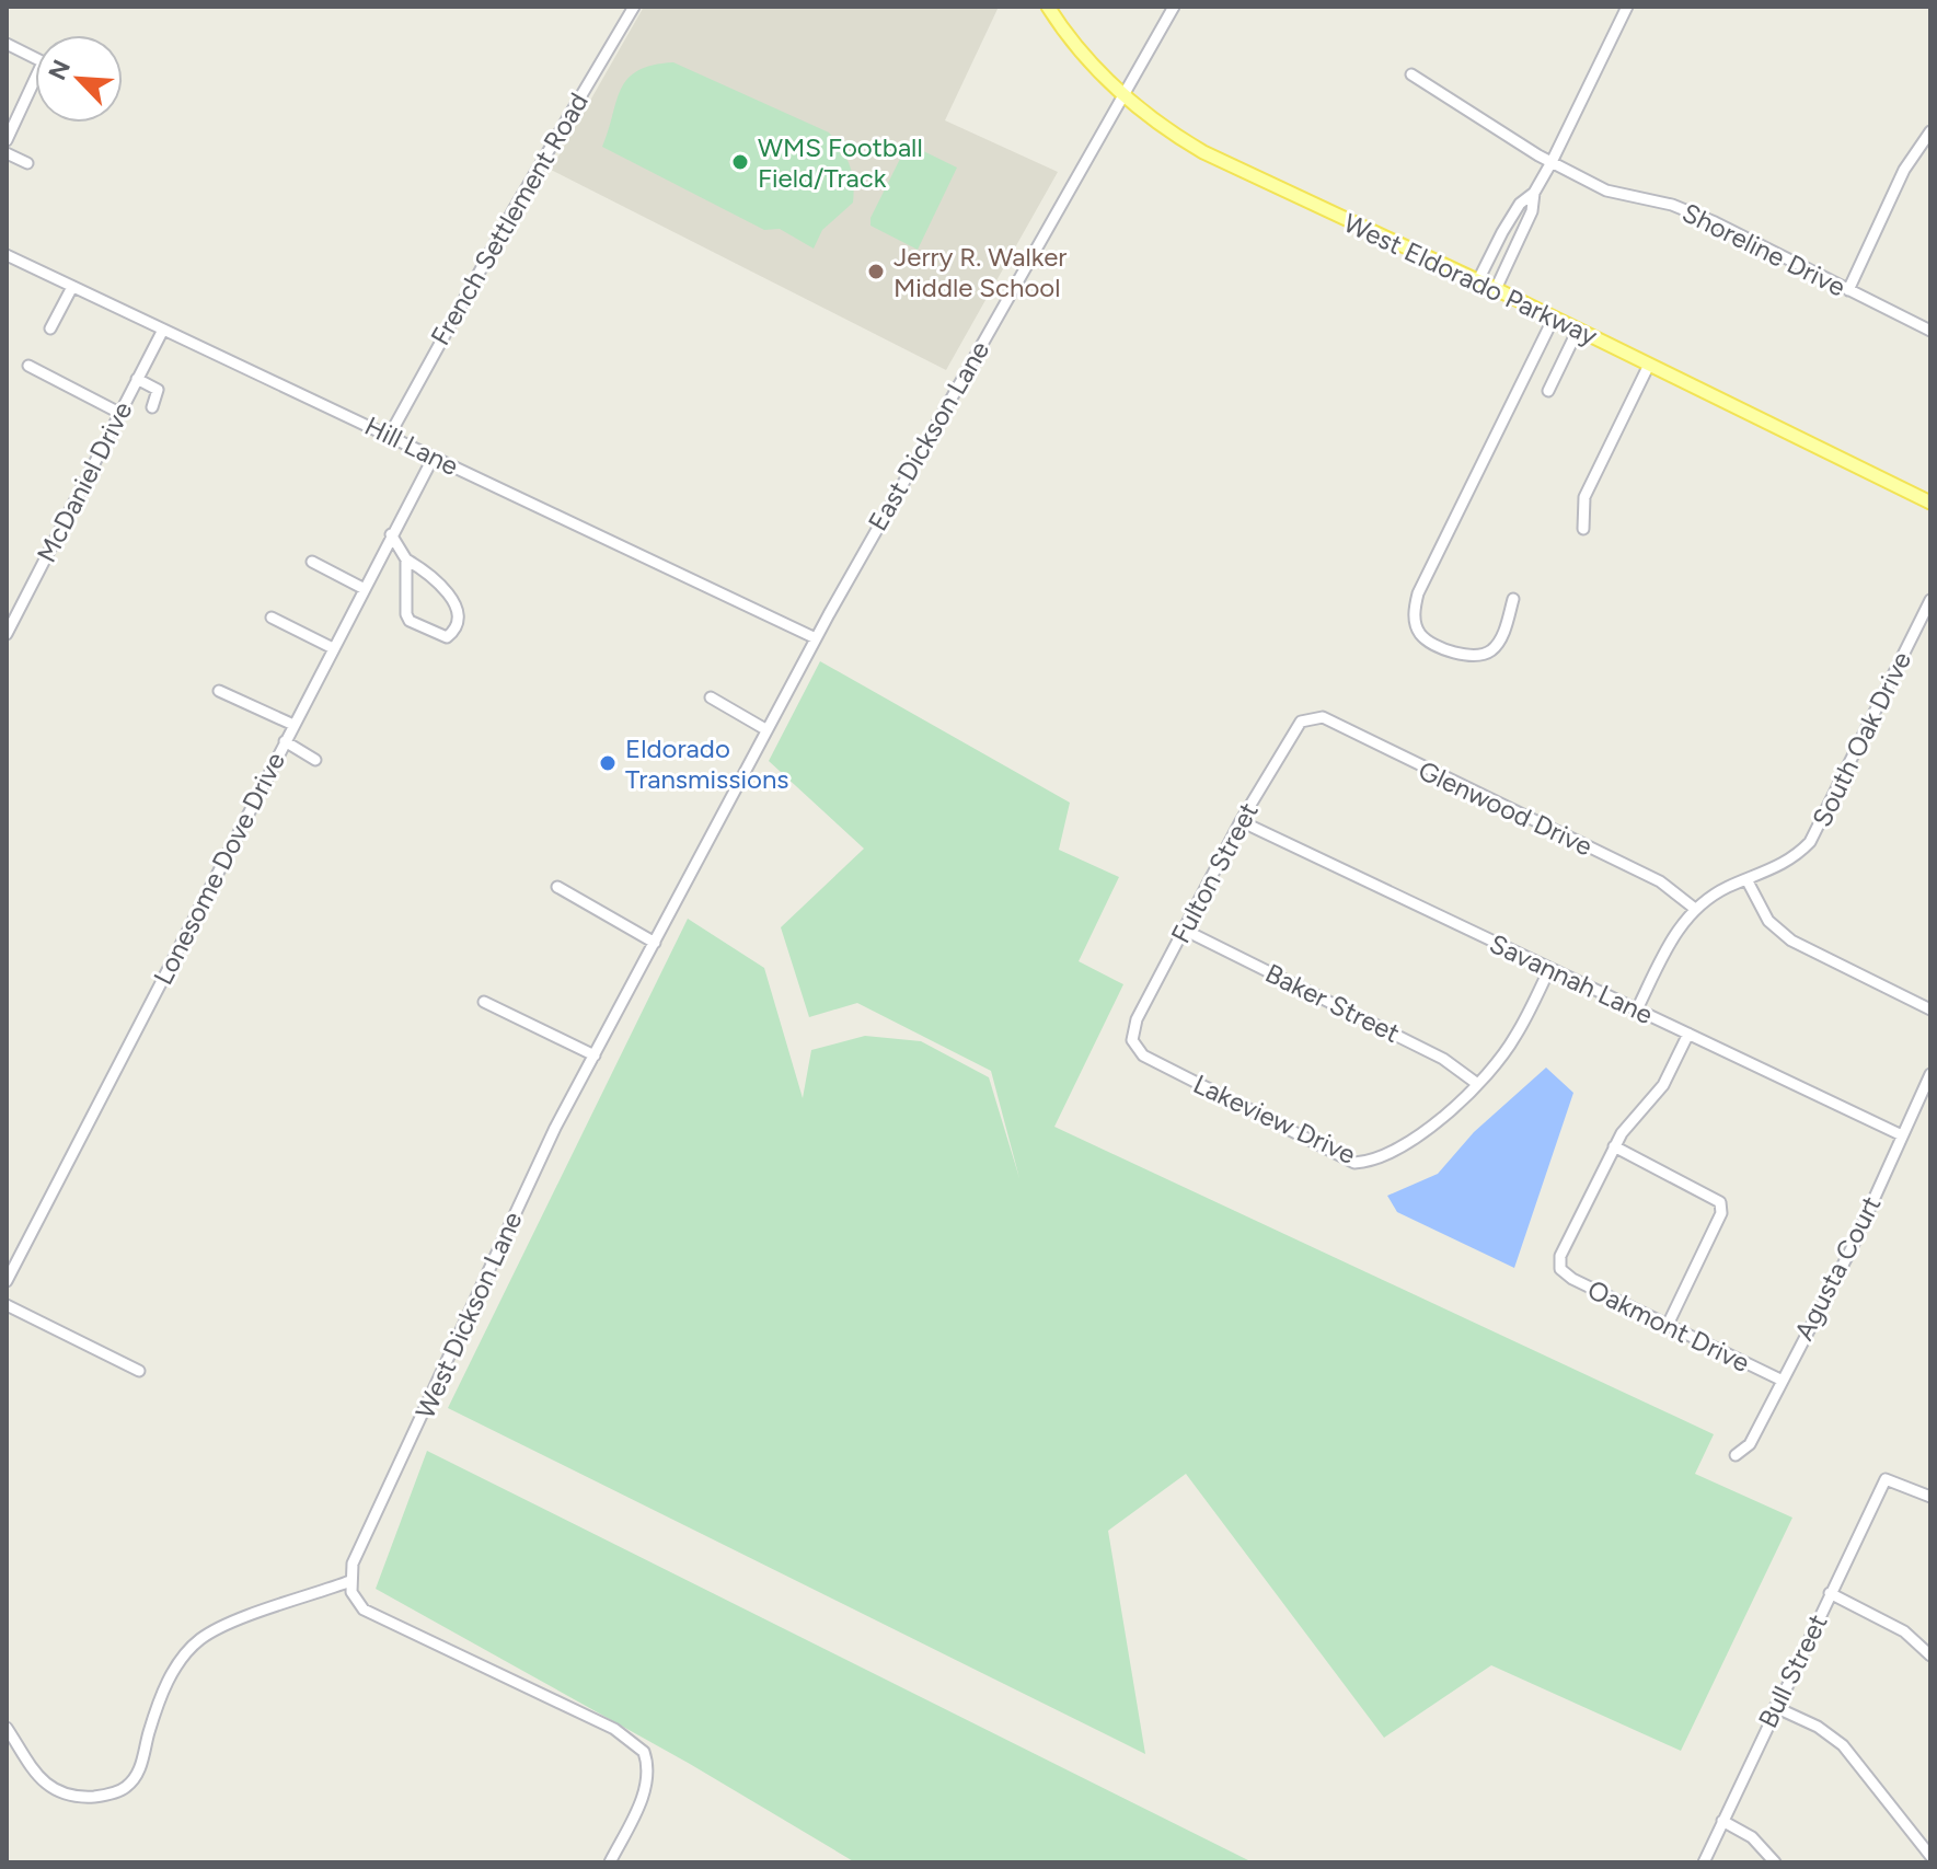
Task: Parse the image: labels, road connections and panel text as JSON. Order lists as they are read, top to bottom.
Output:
{
  "streets": {
    "main road": ["West Eldorado Parkway"],
    "street": [
      "French Settlement Road",
      "Shoreline Drive",
      "East Dickson Lane",
      "Hill Lane",
      "McDaniel Drive",
      "South Oak Drive",
      "Glenwood Drive",
      "Lonesome Dove Drive",
      "Fulton Street",
      "Savannah Lane",
      "Baker Street",
      "Lakeview Drive",
      "Agusta Court",
      "West Dickson Lane",
      "Oakmont Drive",
      "Bull Street"
    ]
  },
  "crossings": [
    ["French Settlement Road", "Hill Lane"],
    ["West Eldorado Parkway", "East Dickson Lane"],
    ["East Dickson Lane", "Hill Lane"],
    ["East Dickson Lane", "West Dickson Lane"],
    ["Hill Lane", "McDaniel Drive"],
    ["Hill Lane", "Lonesome Dove Drive"],
    ["Hill Lane", "West Dickson Lane"],
    ["South Oak Drive", "Glenwood Drive"],
    ["South Oak Drive", "Savannah Lane"],
    ["Glenwood Drive", "Fulton Street"],
    ["Fulton Street", "Savannah Lane"],
    ["Fulton Street", "Baker Street"],
    ["Fulton Street", "Lakeview Drive"],
    ["Savannah Lane", "Lakeview Drive"],
    ["Savannah Lane", "Agusta Court"],
    ["Baker Street", "Lakeview Drive"],
    ["Agusta Court", "Oakmont Drive"]
  ],
  "places": ["WMS Football Field/Track", "Jerry R. Walker Middle School", "Eldorado Transmissions"],
  "north": "top left"
}
